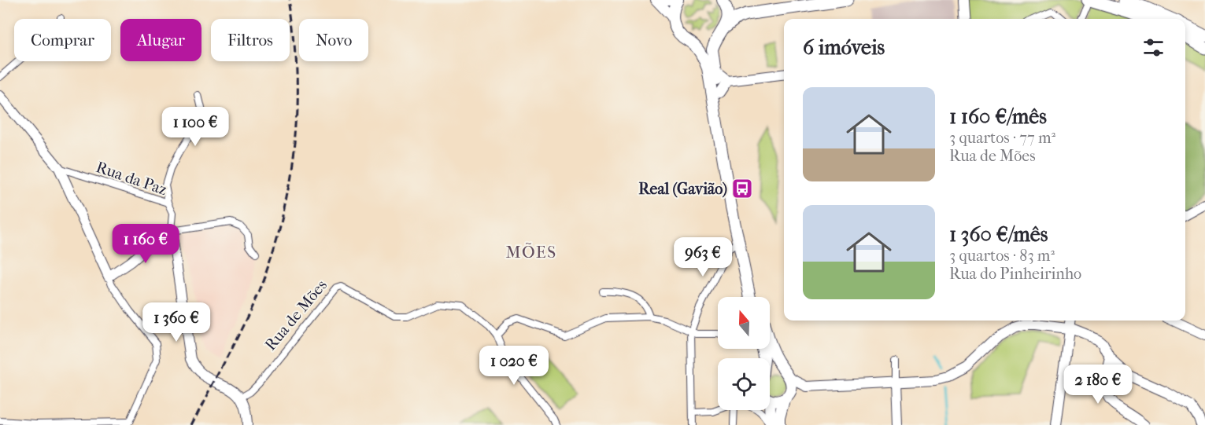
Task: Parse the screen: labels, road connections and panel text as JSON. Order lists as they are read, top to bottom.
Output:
{
  "streets": {
    "street": ["Rua da Paz", "Rua de Mões"]
  },
  "districts": ["MÕES"],
  "places": {
    "bus stop": ["Real (Gavião)"]
  },
  "north": "top",
  "page": {
    "chip": [
      "Comprar",
      "Alugar",
      "Filtros",
      "Novo"
    ],
    "heading": "6 imóveis",
    "list": [
      {
        "name": "1 160 €/mês",
        "note": "3 quartos · 77 m² · Rua de Mões"
      },
      {
        "name": "1 360 €/mês",
        "note": "3 quartos · 83 m² · Rua do Pinheirinho"
      }
    ],
    "price": [
      "1 100 €",
      "1 160 €",
      "963 €",
      "1 360 €",
      "1 020 €",
      "2 180 €"
    ]
  }
}
